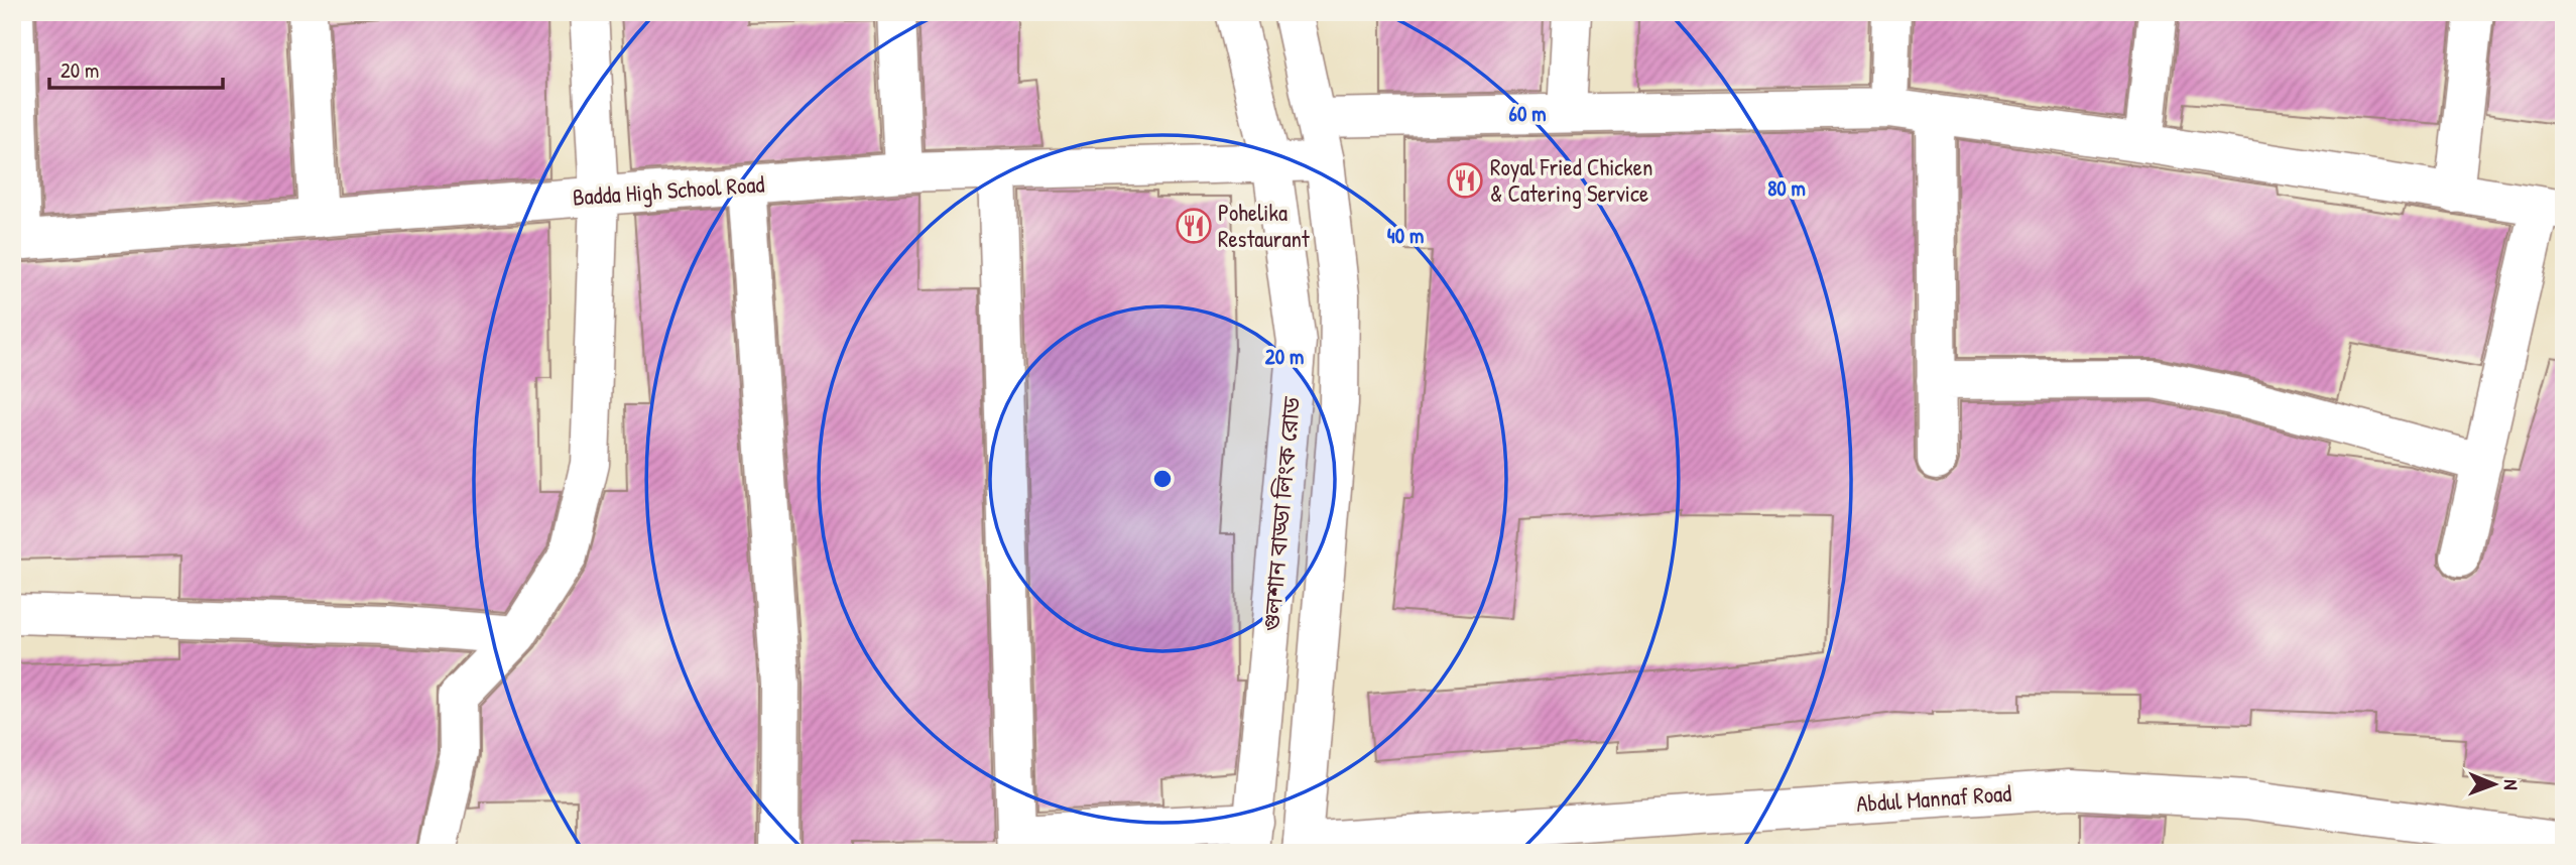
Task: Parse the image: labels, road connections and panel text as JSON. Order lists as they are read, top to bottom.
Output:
{
  "streets": {
    "street": ["Badda High School Road", "গুলশান বাড্ডা লিংক রোড", "Abdul Mannaf Road"]
  },
  "crossings": [
    ["Badda High School Road", "গুলশান বাড্ডা লিংক রোড"],
    ["গুলশান বাড্ডা লিংক রোড", "Abdul Mannaf Road"]
  ],
  "places": {
    "restaurant": ["Royal Fried Chicken & Catering Service", "Pohelika Restaurant"]
  },
  "scale_bar": "20 m",
  "north": "right",
  "rings": [
    "60 m",
    "80 m",
    "40 m",
    "20 m"
  ]
}
